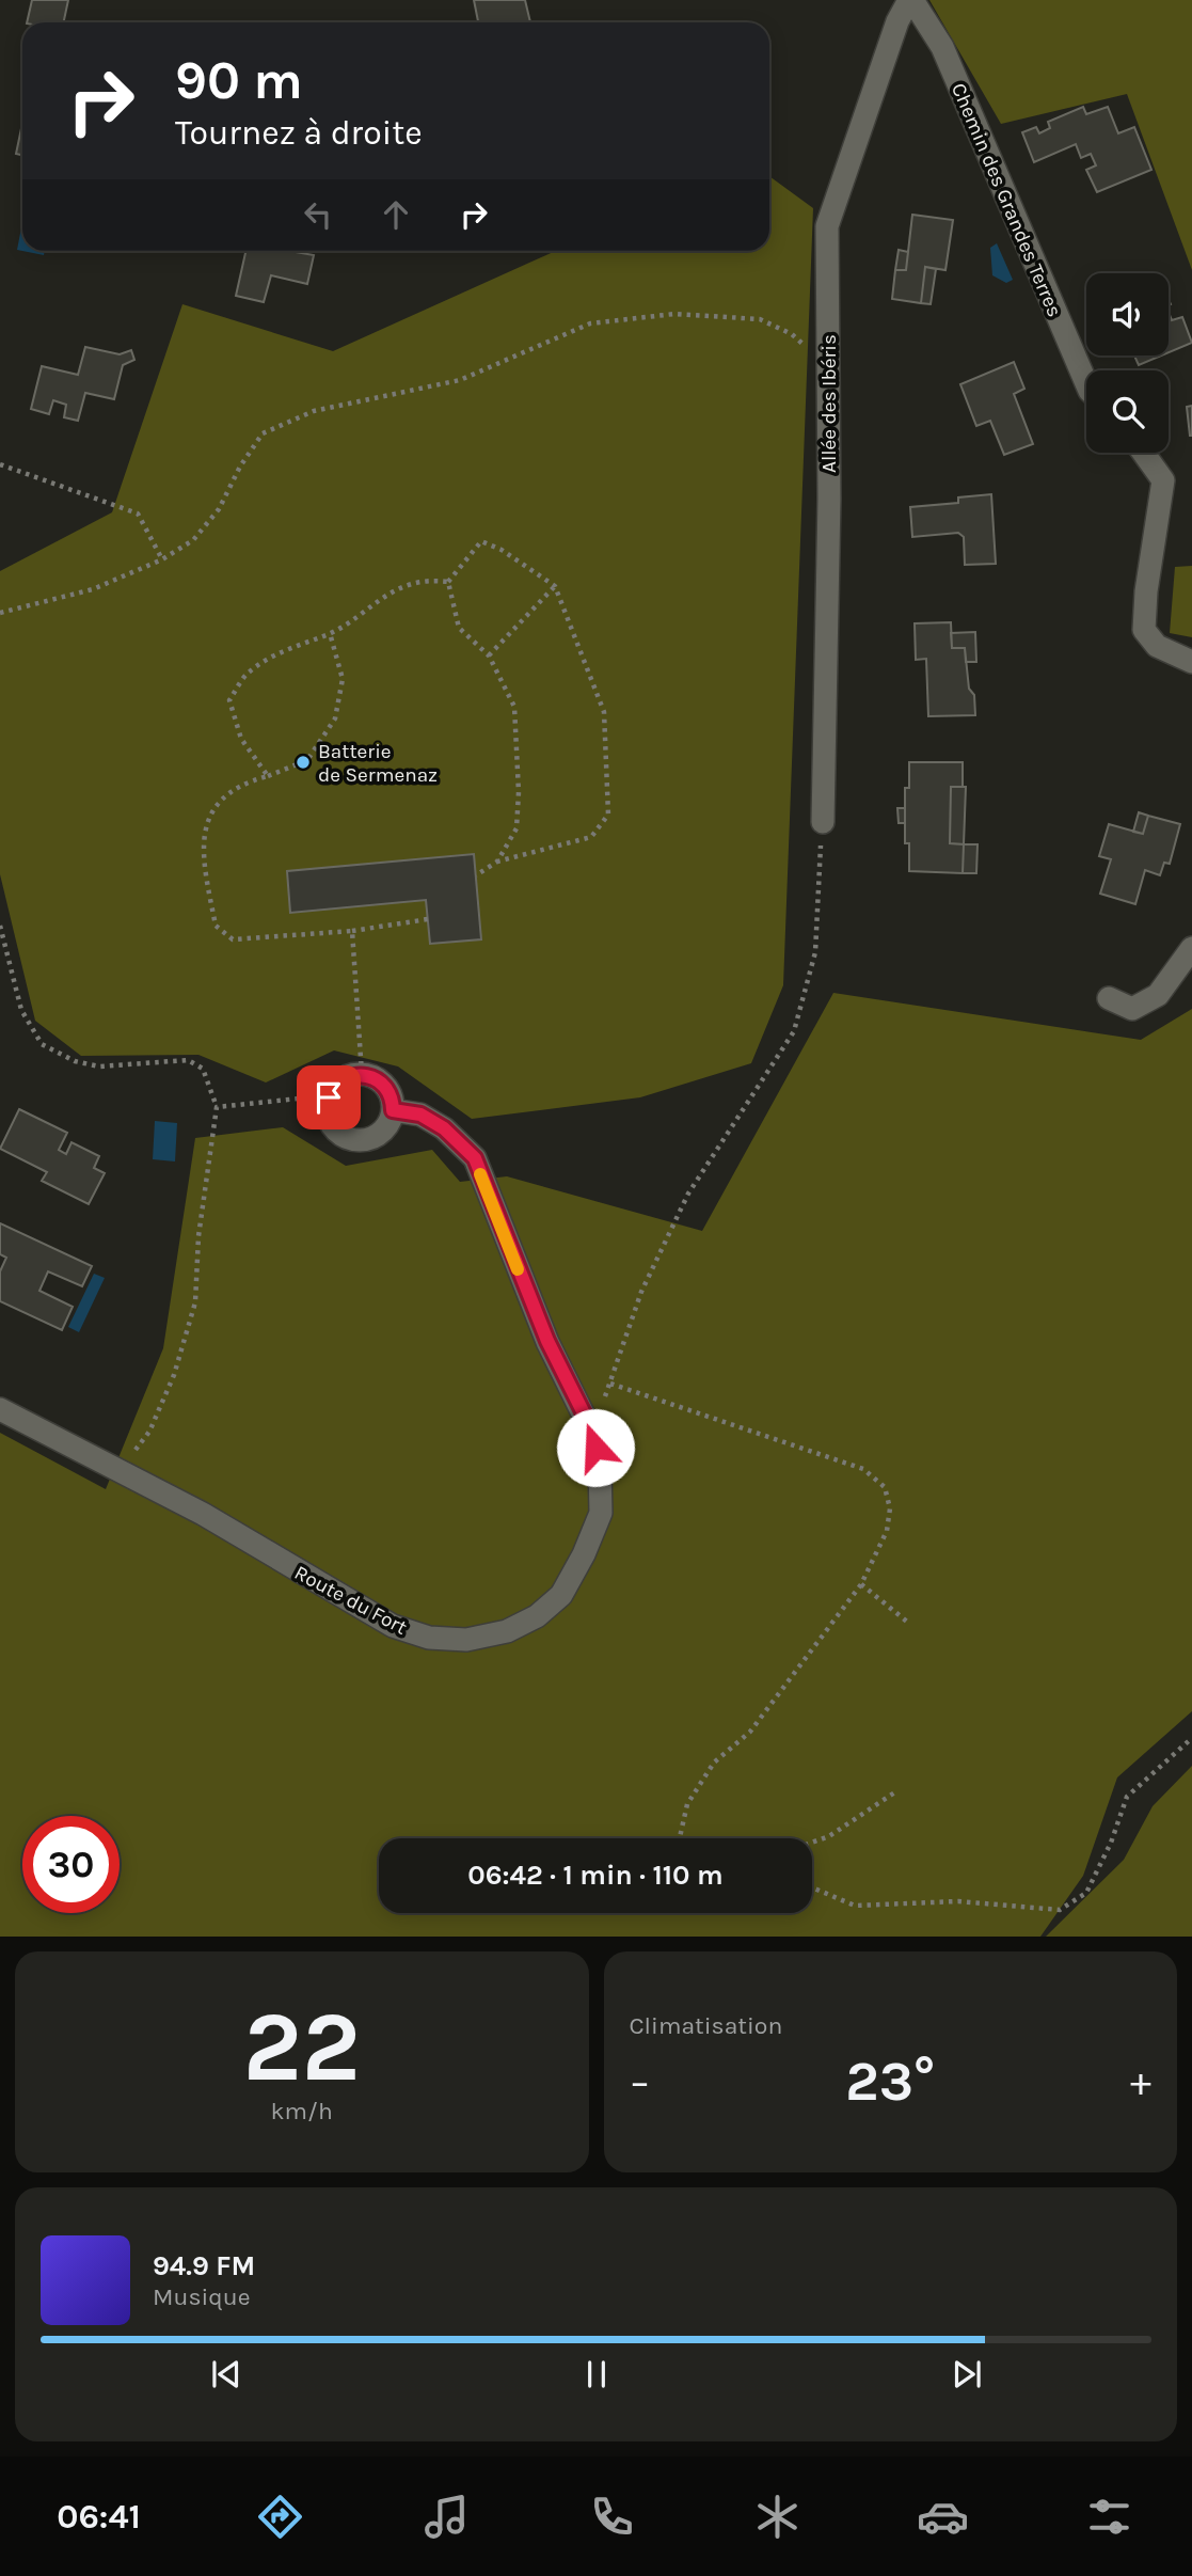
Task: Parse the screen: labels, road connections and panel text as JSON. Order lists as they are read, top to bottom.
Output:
{
  "streets": {
    "street": ["Chemin des Grandes Terres", "Allée des Ibéris", "Route du Fort"]
  },
  "crossings": [
    ["Chemin des Grandes Terres", "Allée des Ibéris"]
  ],
  "places": ["Batterie de Sermenaz"],
  "page": {
    "turn": ["90 m", "Tournez à droite"],
    "limit": "30",
    "trip": "06:42 · 1 min · 110 m",
    "tile": [
      ["22", "km/h"],
      "Climatisation"
    ],
    "heat": ["−", "23°", "+"],
    "song": ["94.9 FM", "Musique"],
    "tabs": "06:41"
  }
}
